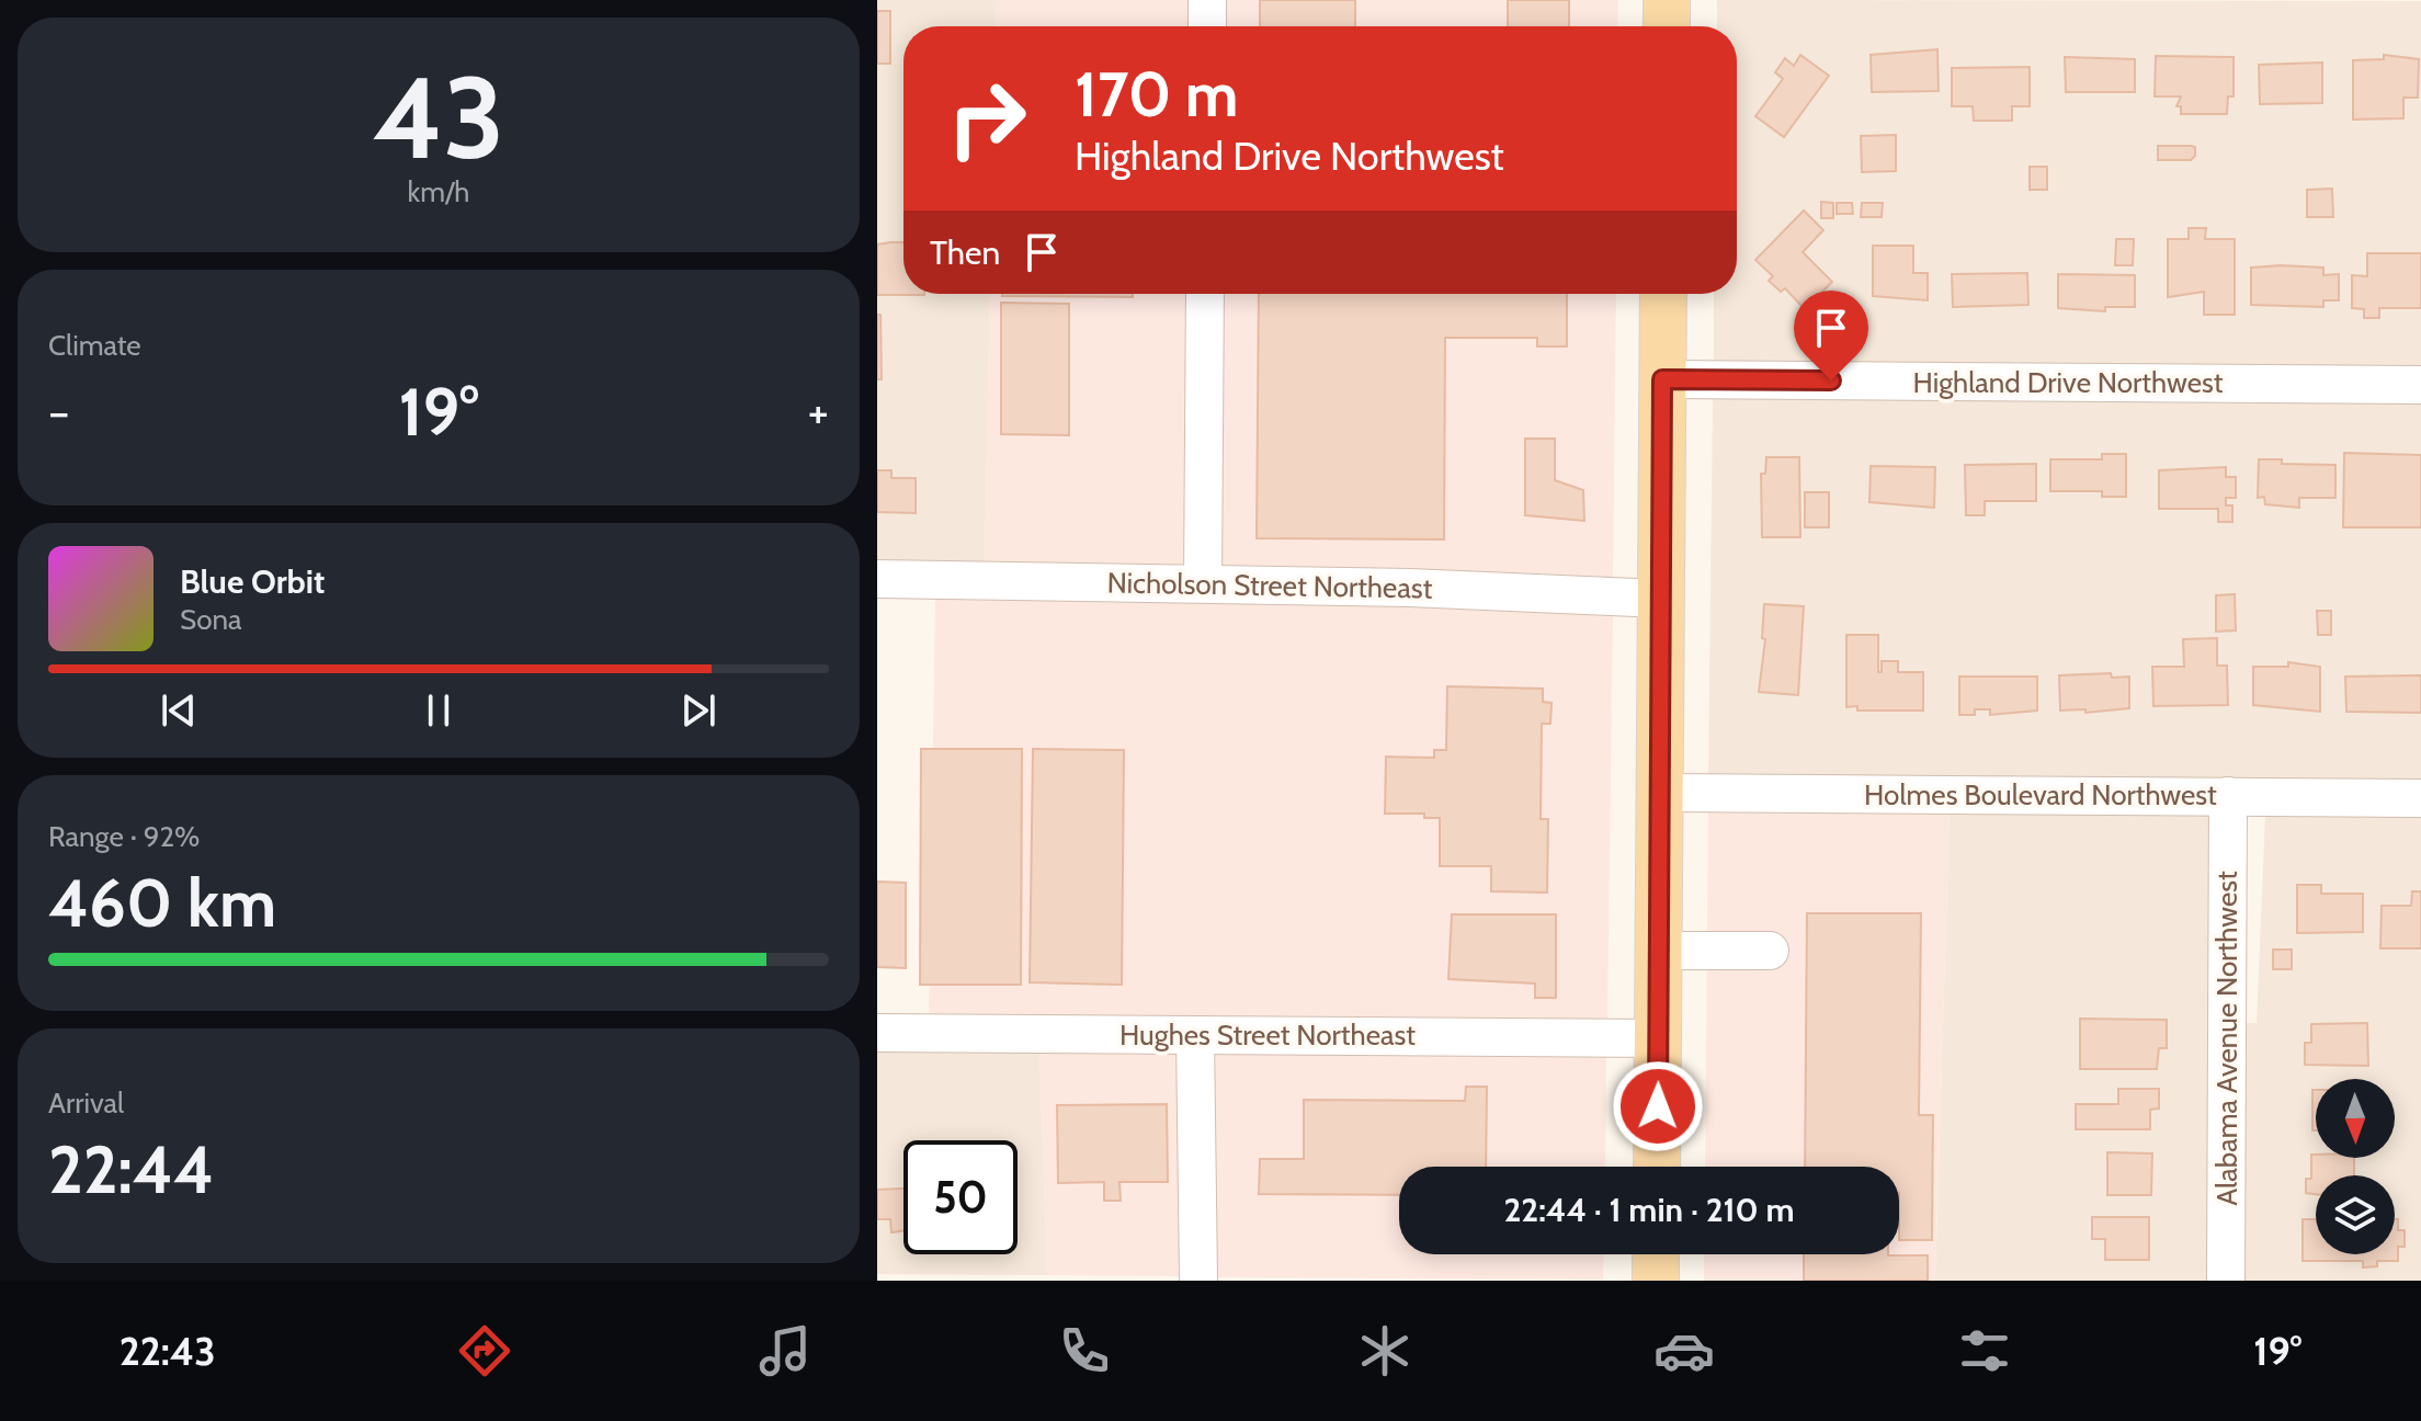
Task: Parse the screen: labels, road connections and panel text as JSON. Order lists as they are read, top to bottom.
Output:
{
  "streets": {
    "street": [
      "Highland Drive Northwest",
      "Nicholson Street Northeast",
      "Holmes Boulevard Northwest",
      "Hughes Street Northeast",
      "Alabama Avenue Northwest"
    ]
  },
  "crossings": [
    ["Holmes Boulevard Northwest", "Alabama Avenue Northwest"]
  ],
  "north": "bottom",
  "page": {
    "tile": [
      ["43", "km/h"],
      "Climate",
      ["Range · 92%", "460 km"],
      ["Arrival", "22:44"]
    ],
    "turn": ["170 m", "Highland Drive Northwest"],
    "then": "Then",
    "heat": ["−", "19°", "+"],
    "song": ["Blue Orbit", "Sona"],
    "limit": "50",
    "trip": "22:44 · 1 min · 210 m",
    "tabs": ["22:43", "19°"]
  }
}
